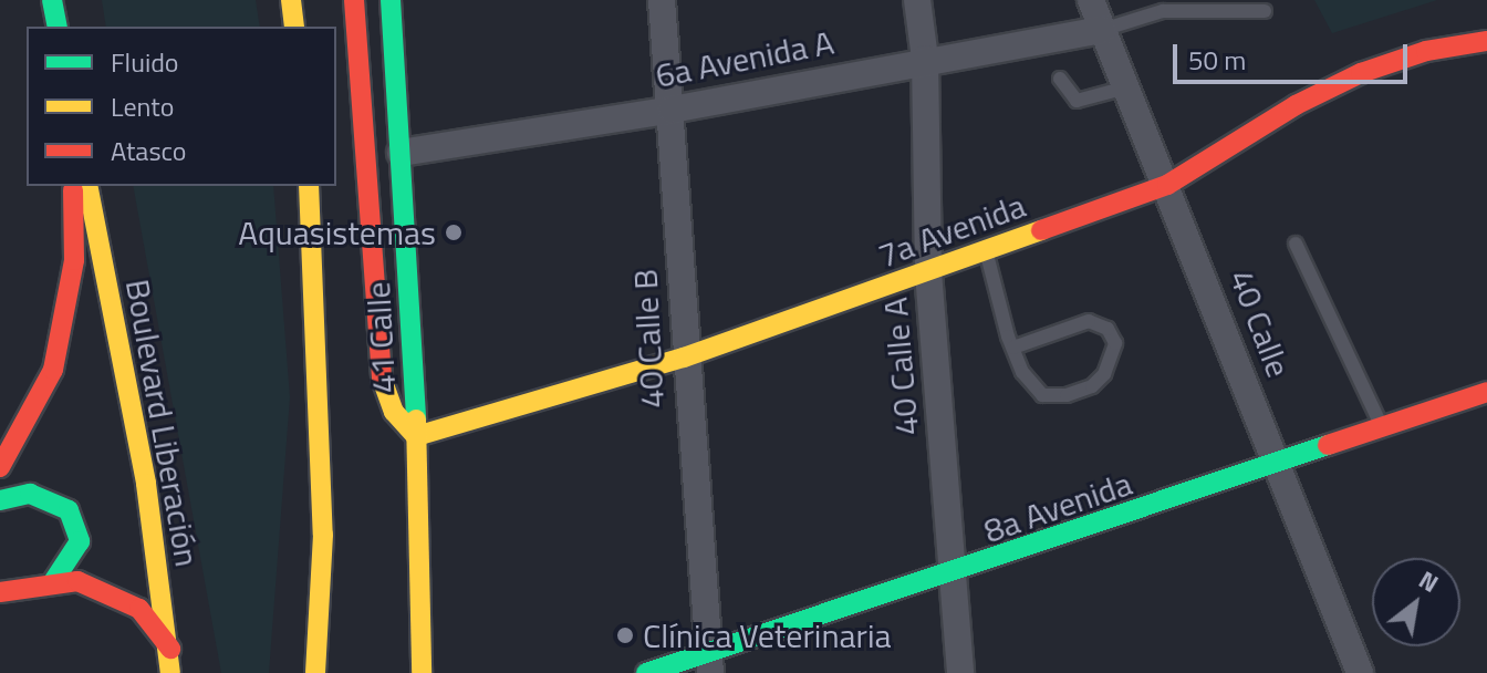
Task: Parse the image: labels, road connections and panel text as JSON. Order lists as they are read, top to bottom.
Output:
{
  "streets": {
    "main road": [
      "7a Avenida",
      "41 Calle",
      "Boulevard Liberación",
      "8a Avenida"
    ],
    "street": [
      "6a Avenida A",
      "40 Calle",
      "40 Calle B",
      "40 Calle A"
    ]
  },
  "crossings": [
    ["6a Avenida A", "40 Calle"],
    ["6a Avenida A", "41 Calle"],
    ["6a Avenida A", "40 Calle B"],
    ["6a Avenida A", "40 Calle A"],
    ["7a Avenida", "40 Calle"],
    ["7a Avenida", "41 Calle"],
    ["7a Avenida", "40 Calle B"],
    ["7a Avenida", "40 Calle A"],
    ["40 Calle", "8a Avenida"],
    ["40 Calle B", "8a Avenida"],
    ["40 Calle A", "8a Avenida"]
  ],
  "places": ["Aquasistemas", "Clínica Veterinaria"],
  "legend": ["Fluido", "Lento", "Atasco"],
  "scale_bar": "50 m",
  "north": "top right"
}
